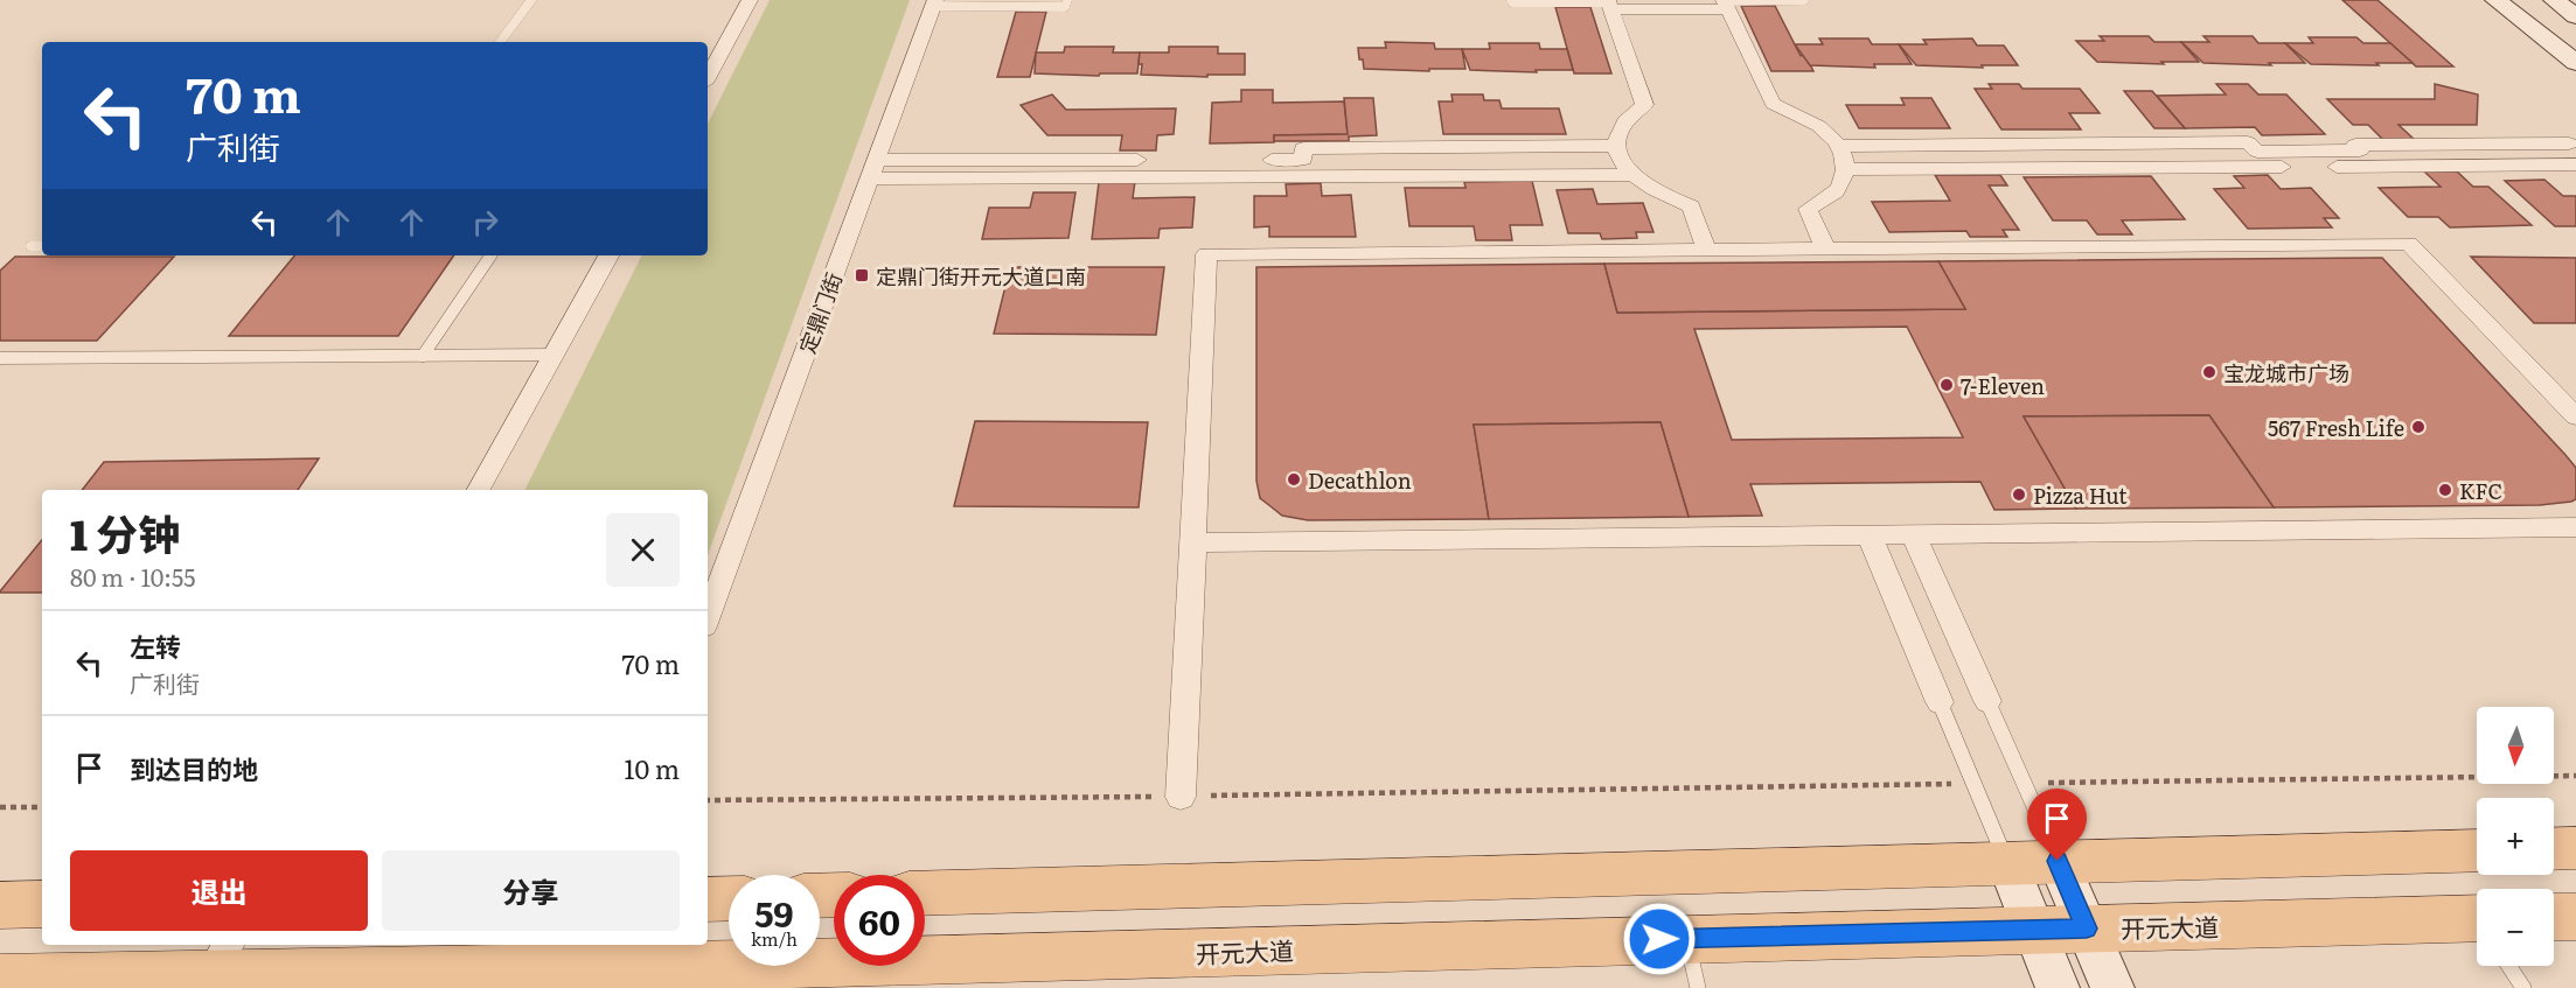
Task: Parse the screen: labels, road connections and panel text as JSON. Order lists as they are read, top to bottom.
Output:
{
  "streets": {
    "main road": ["开元大道"],
    "street": ["定鼎门街"]
  },
  "places": {
    "transit": ["定鼎门街开元大道口南"],
    "other": [
      "宝龙城市广场",
      "7-Eleven",
      "567 Fresh Life",
      "Decathlon",
      "KFC",
      "Pizza Hut"
    ]
  },
  "north": "bottom",
  "page": {
    "turn": ["70 m", "广利街"],
    "heading": ["1 分钟", "80 m · 10:55"],
    "list": [
      {
        "name": "左转",
        "note": "广利街",
        "value": "70 m"
      },
      {
        "name": "到达目的地",
        "value": "10 m"
      }
    ],
    "map_buttons": ["+", "−"],
    "buttons": ["退出", "分享"],
    "speed": "59 km/h",
    "limit": "60"
  }
}
